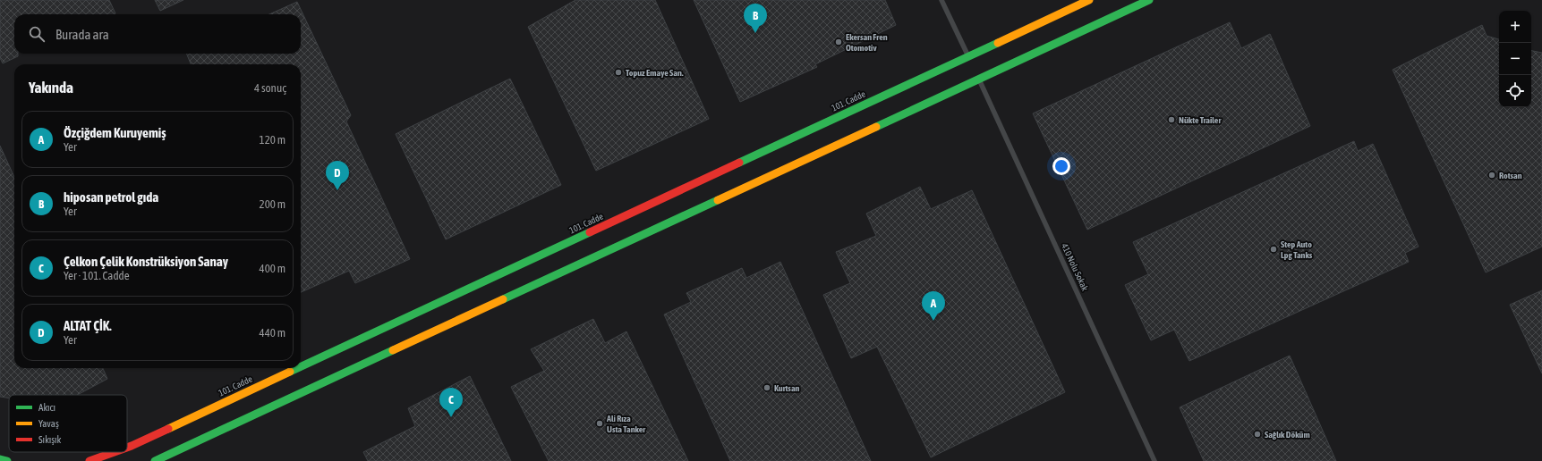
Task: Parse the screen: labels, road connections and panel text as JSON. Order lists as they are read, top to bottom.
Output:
{
  "streets": {
    "street": ["101. Cadde"],
    "lane": ["410 Nolu Sokak"]
  },
  "places": [
    "Ekersan Fren Otomotiv",
    "Topuz Emaye San.",
    "Nükte Trailer",
    "Rotsan",
    "Step Auto Lpg Tanks",
    "Kurtsan",
    "Ali Rıza Usta Tanker",
    "Sağlık Döküm"
  ],
  "legend": ["Akıcı", "Yavaş", "Sıkışık"],
  "page": {
    "pins": [
      "B",
      "D",
      "A",
      "C"
    ],
    "map_buttons": ["+", "−"],
    "search": "Burada ara",
    "heading": ["Yakında", "4 sonuç"],
    "list": [
      {
        "mark": "A",
        "name": "Özçiğdem Kuruyemiş",
        "note": "Yer",
        "value": "120 m"
      },
      {
        "mark": "B",
        "name": "hiposan petrol gıda",
        "note": "Yer",
        "value": "200 m"
      },
      {
        "mark": "C",
        "name": "Çelkon Çelik Konstrüksiyon Sanay",
        "note": "Yer · 101. Cadde",
        "value": "400 m"
      },
      {
        "mark": "D",
        "name": "ALTAT ÇİK.",
        "note": "Yer",
        "value": "440 m"
      }
    ]
  }
}
